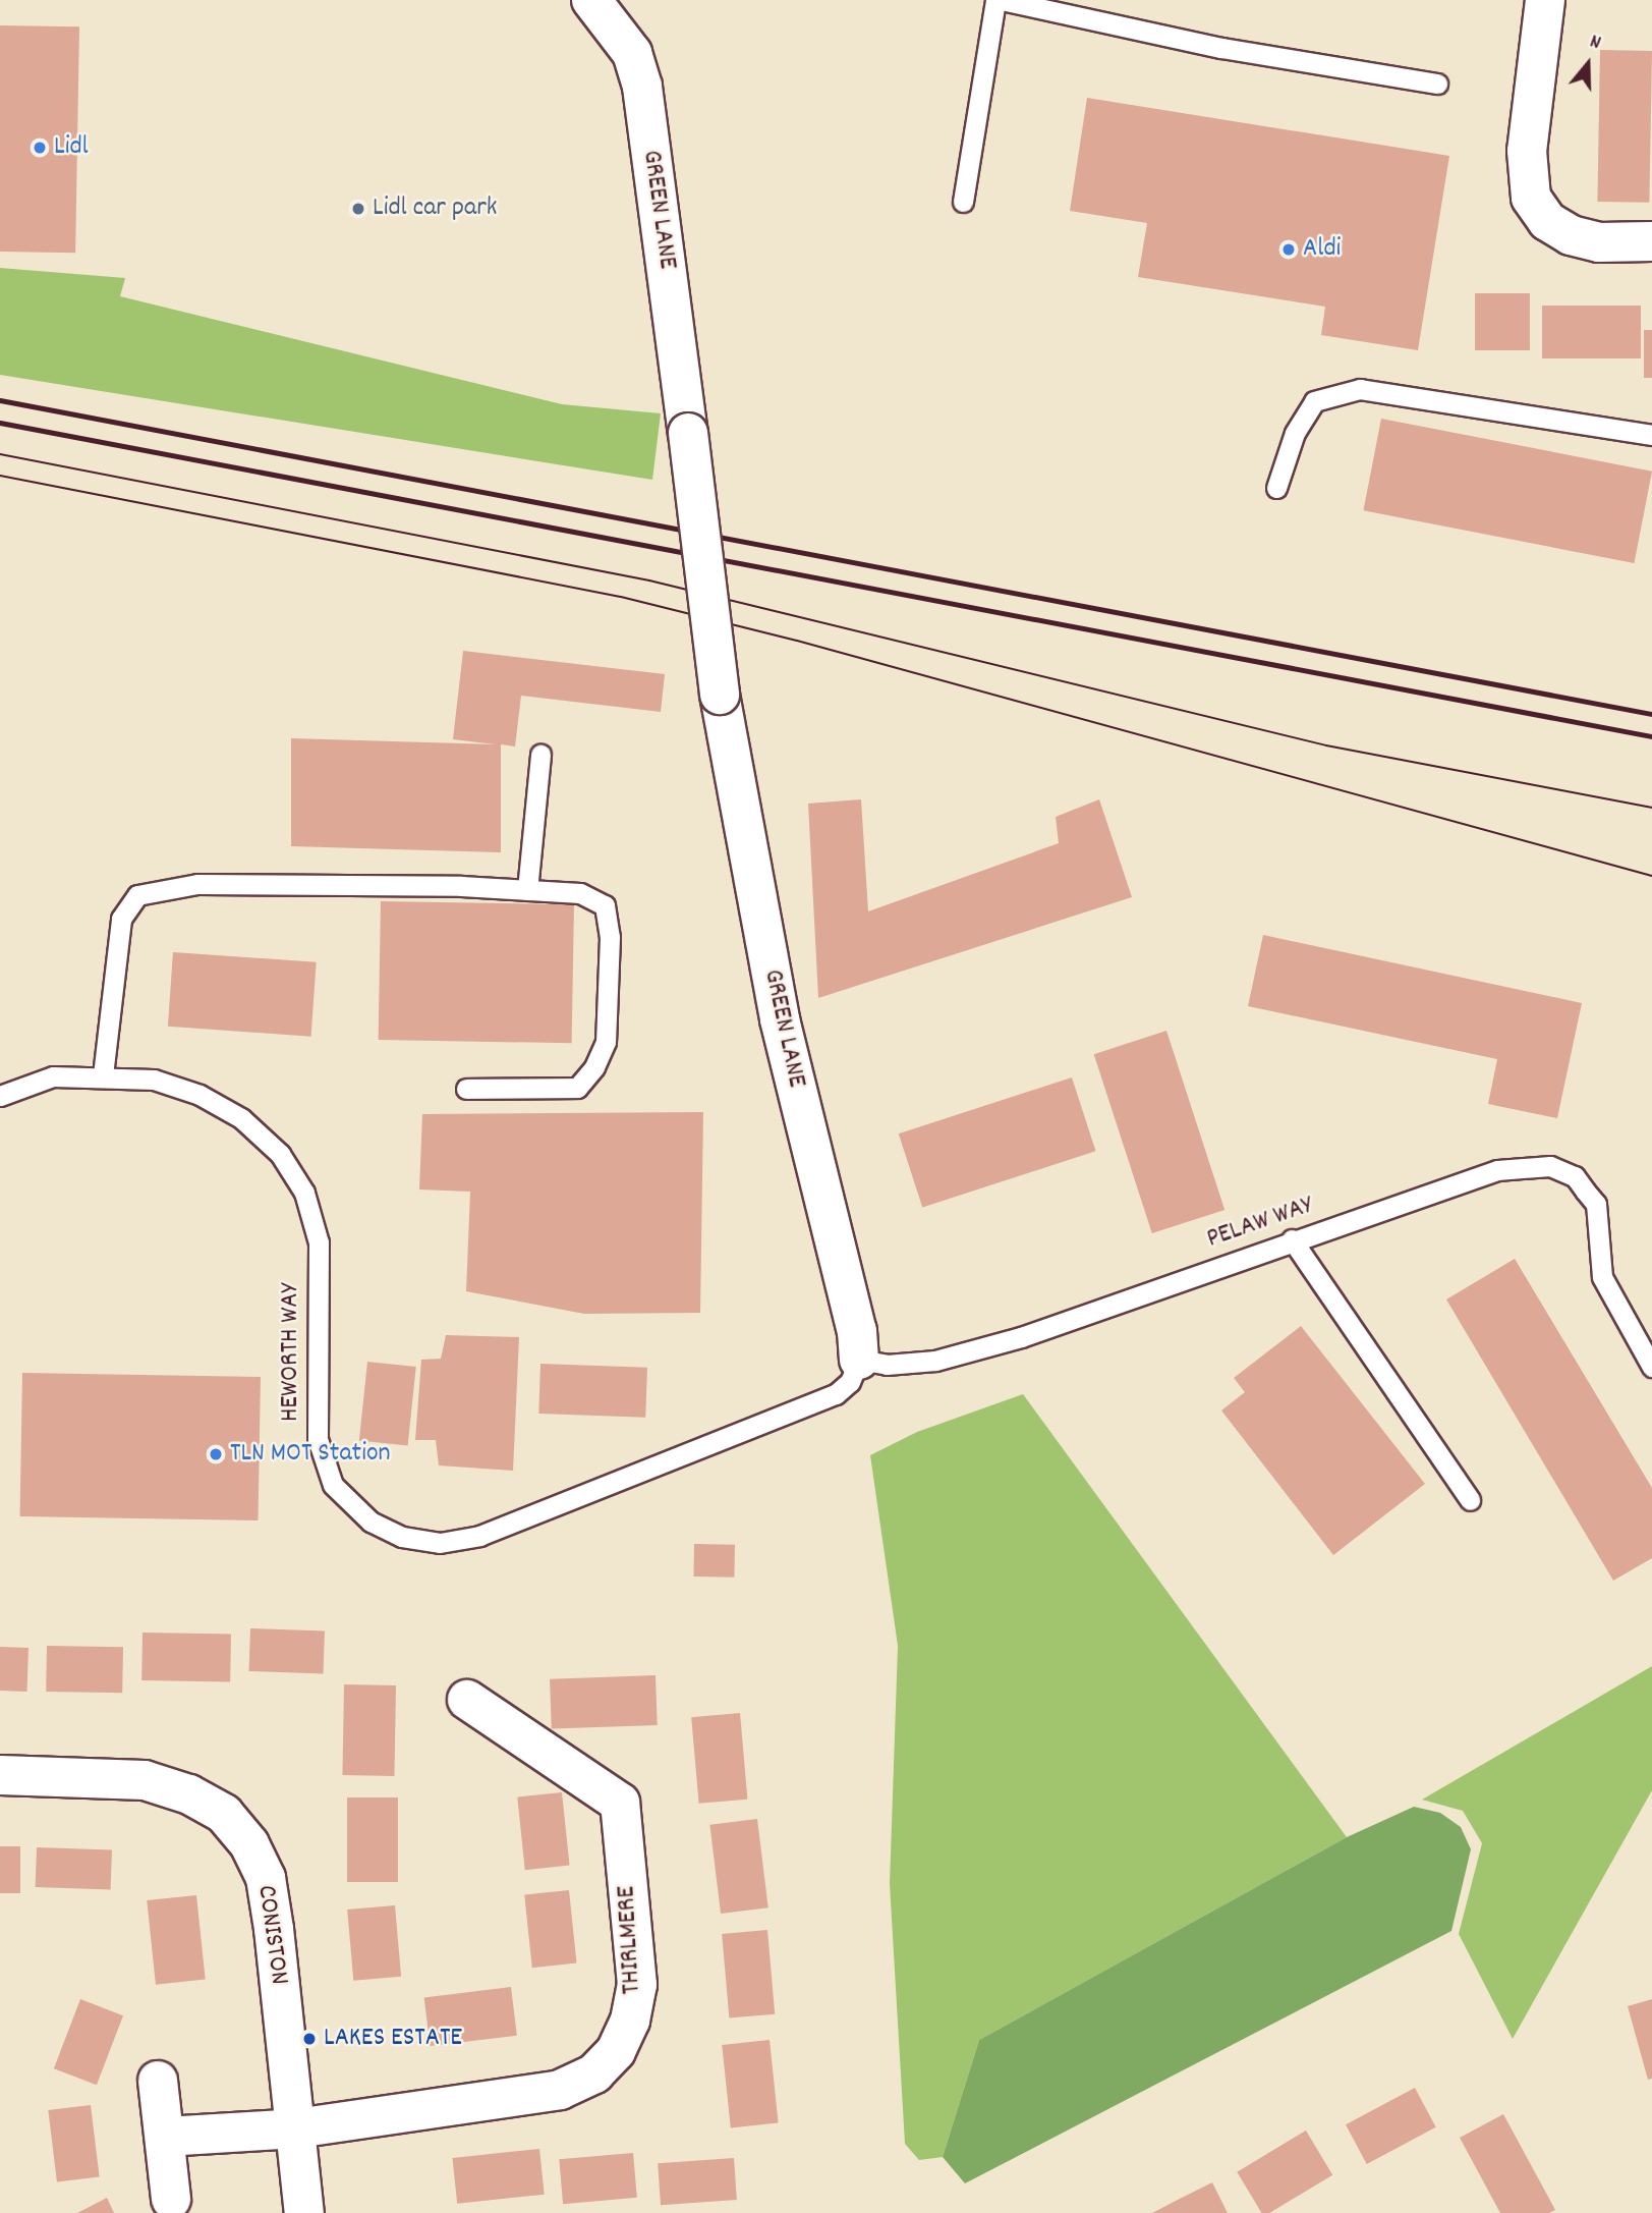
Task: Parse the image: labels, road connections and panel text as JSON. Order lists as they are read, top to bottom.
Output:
{
  "streets": {
    "street": ["GREEN LANE", "CONISTON", "THIRLMERE"],
    "lane": ["PELAW WAY", "HEWORTH WAY"]
  },
  "crossings": [
    ["GREEN LANE", "PELAW WAY"],
    ["GREEN LANE", "HEWORTH WAY"],
    ["PELAW WAY", "HEWORTH WAY"],
    ["CONISTON", "THIRLMERE"]
  ],
  "places": [
    "Lidl",
    "Lidl car park",
    "Aldi",
    "TLN MOT Station",
    "LAKES ESTATE"
  ],
  "north": "top"
}
